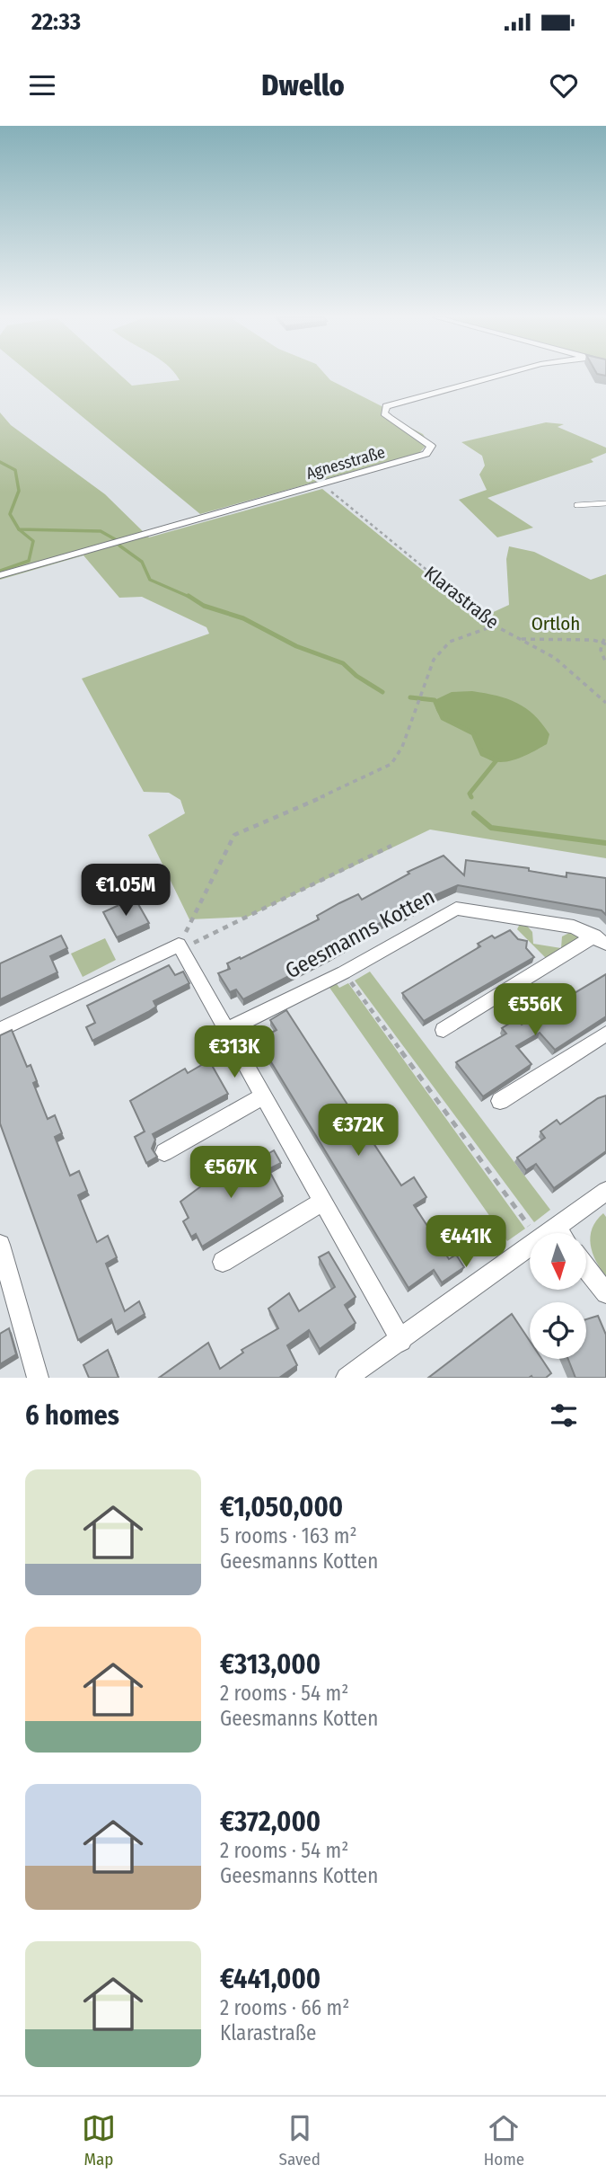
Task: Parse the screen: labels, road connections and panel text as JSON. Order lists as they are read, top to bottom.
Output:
{
  "streets": {
    "street": ["Agnesstraße", "Geesmanns Kotten"],
    "path": ["Klarastraße"]
  },
  "crossings": [
    ["Agnesstraße", "Klarastraße"]
  ],
  "parks": ["Ortloh"],
  "north": "bottom",
  "page": {
    "status": "22:33",
    "header": "Dwello",
    "price": [
      "€1.05M",
      "€556K",
      "€313K",
      "€372K",
      "€567K",
      "€441K"
    ],
    "heading": "6 homes",
    "list": [
      {
        "name": "€1,050,000",
        "note": "5 rooms · 163 m² · Geesmanns Kotten"
      },
      {
        "name": "€313,000",
        "note": "2 rooms · 54 m² · Geesmanns Kotten"
      },
      {
        "name": "€372,000",
        "note": "2 rooms · 54 m² · Geesmanns Kotten"
      },
      {
        "name": "€441,000",
        "note": "2 rooms · 66 m² · Klarastraße"
      }
    ],
    "tabs": ["Map", "Saved", "Home"]
  }
}
